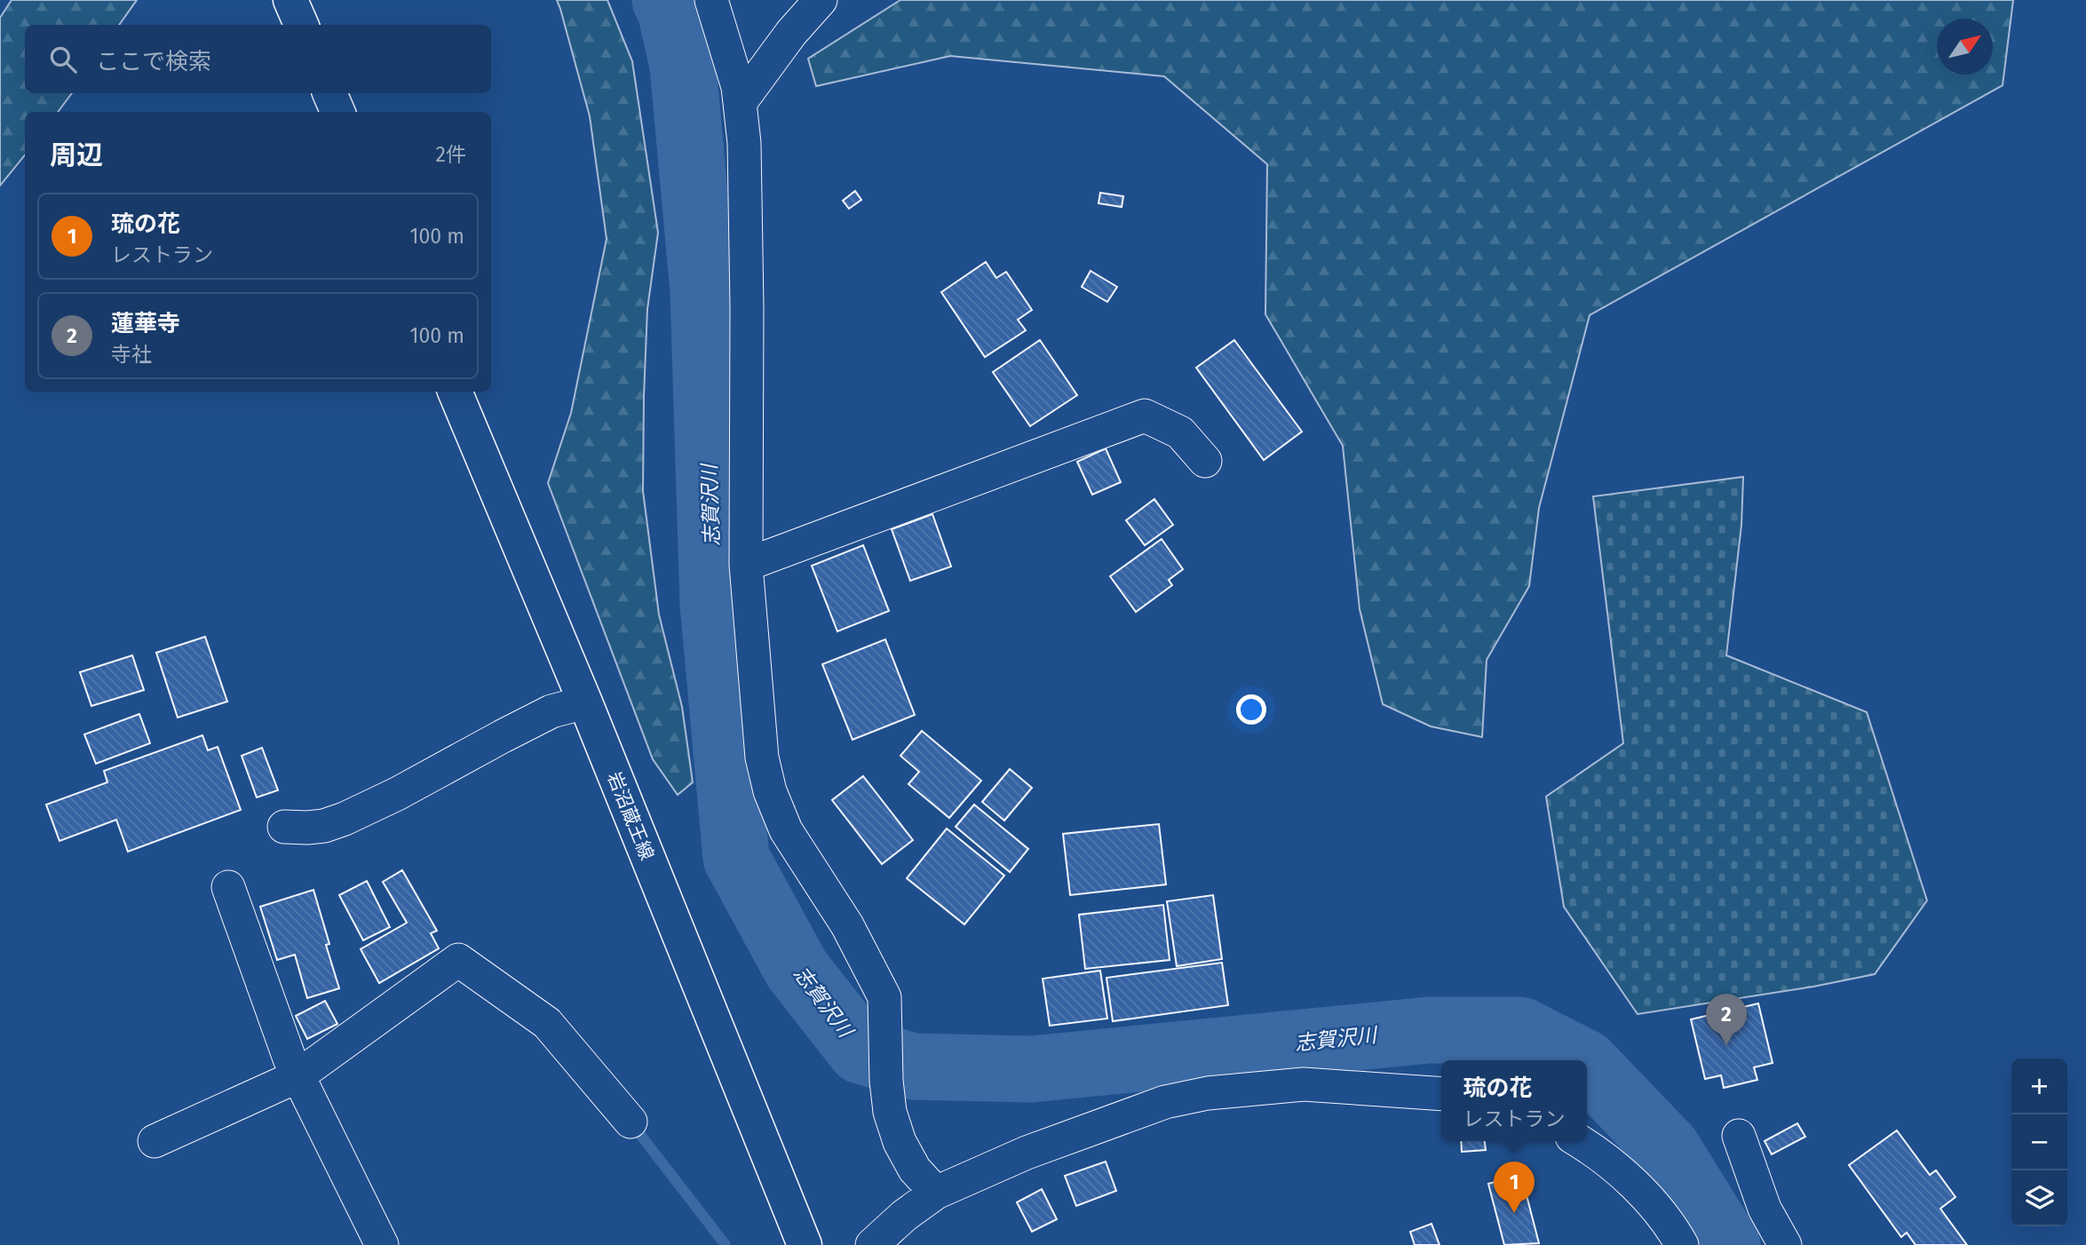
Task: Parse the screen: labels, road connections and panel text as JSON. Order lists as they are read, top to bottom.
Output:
{
  "streets": {
    "main road": ["岩沼蔵王線"]
  },
  "water": ["志賀沢川"],
  "north": "top right",
  "page": {
    "search": "ここで検索",
    "heading": ["周辺", "2件"],
    "list": [
      {
        "mark": "1",
        "name": "琉の花",
        "note": "レストラン",
        "value": "100 m"
      },
      {
        "mark": "2",
        "name": "蓮華寺",
        "note": "寺社",
        "value": "100 m"
      }
    ],
    "pins": ["2", "1"],
    "map_buttons": ["+", "−"],
    "popup": ["琉の花", "レストラン"]
  }
}
